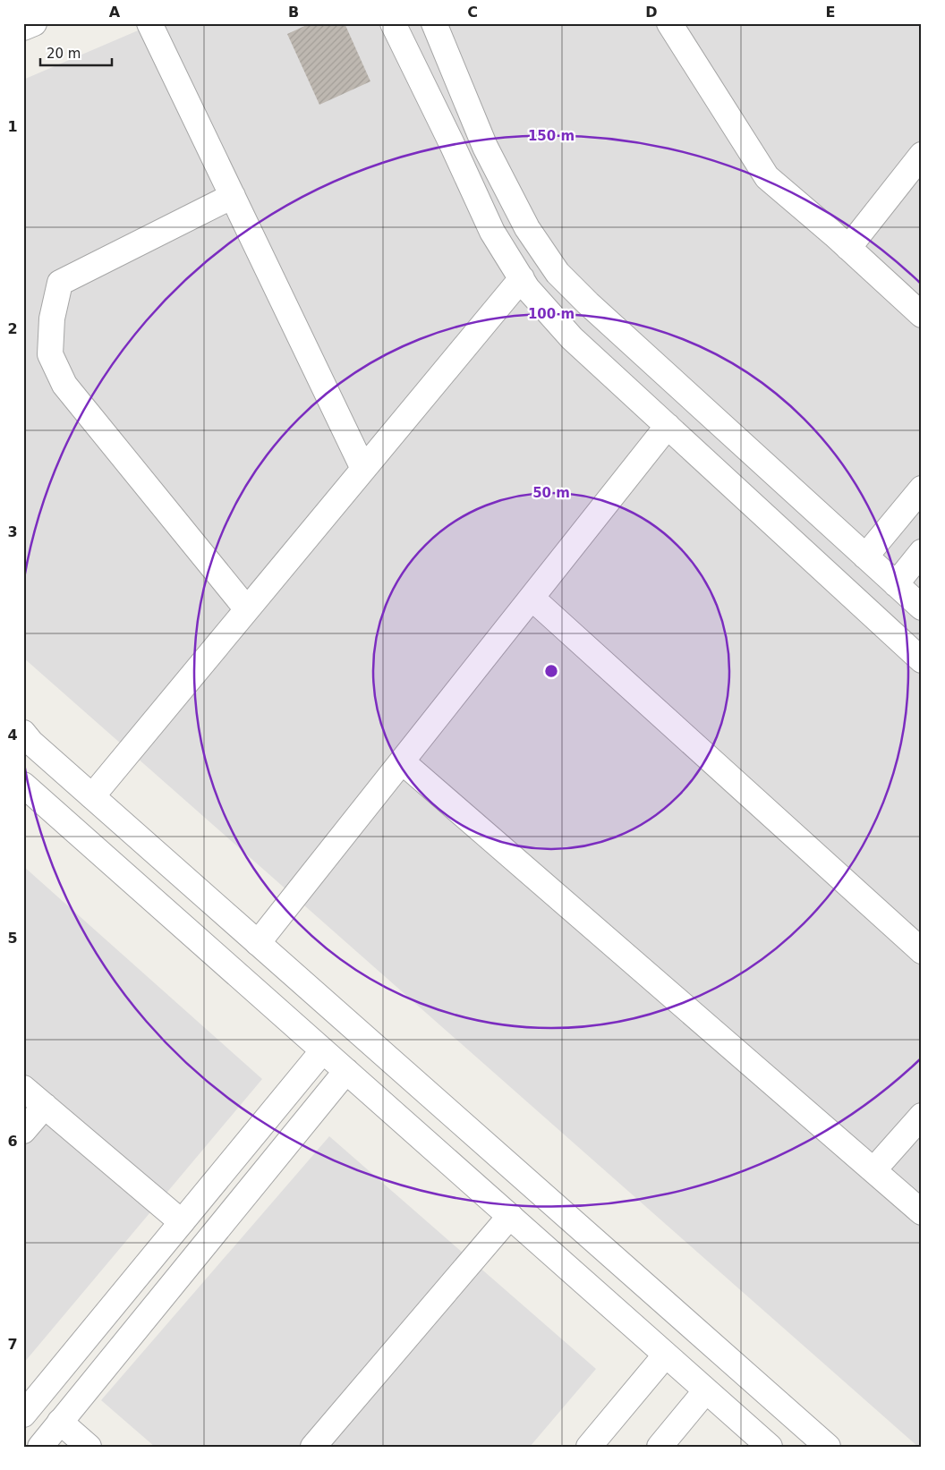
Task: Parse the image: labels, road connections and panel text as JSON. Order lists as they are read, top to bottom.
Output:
{
  "scale_bar": "20 m",
  "grid": {
    "columns": [
      "A",
      "B",
      "C",
      "D",
      "E"
    ],
    "rows": [
      "1",
      "2",
      "3",
      "4",
      "5",
      "6",
      "7"
    ]
  },
  "rings": ["150 m", "100 m", "50 m"]
}
